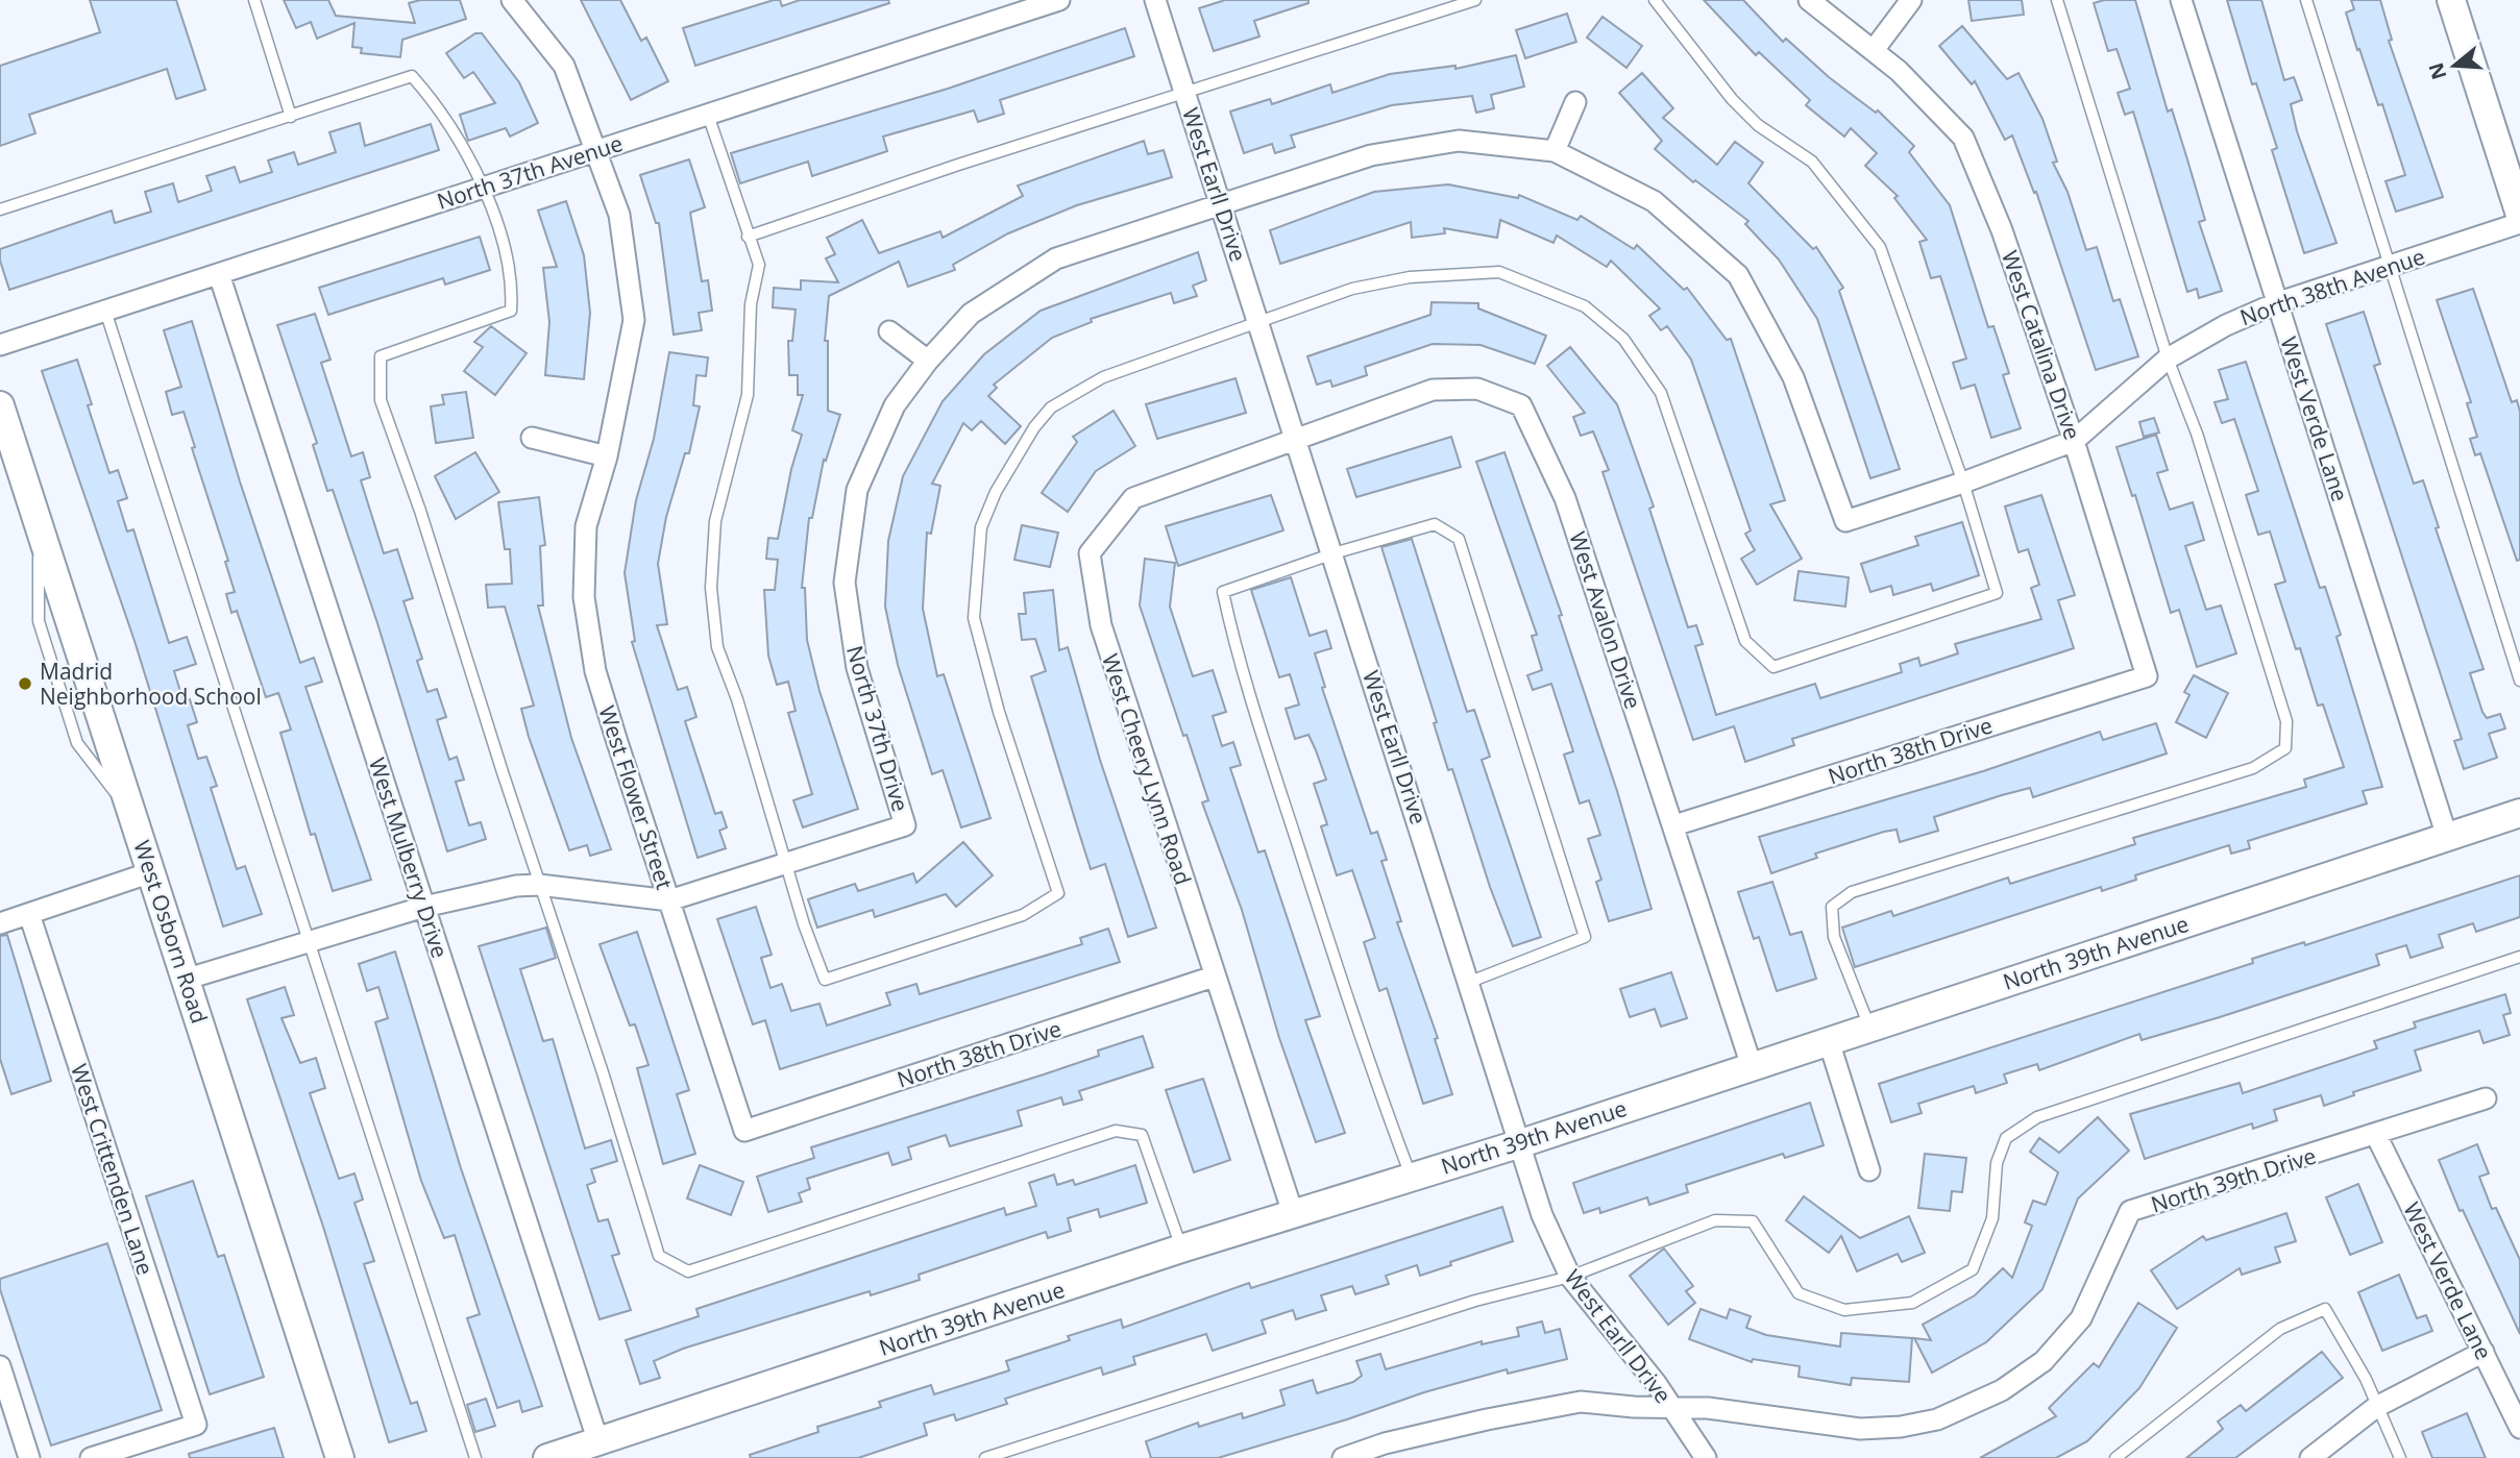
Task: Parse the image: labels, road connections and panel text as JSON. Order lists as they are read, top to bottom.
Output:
{
  "streets": {
    "street": [
      "North 37th Avenue",
      "West Earll Drive",
      "North 38th Avenue",
      "West Catalina Drive",
      "West Verde Lane",
      "West Avalon Drive",
      "North 37th Drive",
      "North 38th Drive",
      "West Cheery Lynn Road",
      "West Flower Street",
      "West Mulberry Drive",
      "West Osborn Road",
      "North 39th Avenue",
      "West Crittenden Lane",
      "North 39th Drive"
    ]
  },
  "crossings": [
    ["North 37th Avenue", "West Flower Street"],
    ["North 37th Avenue", "West Mulberry Drive"],
    ["West Earll Drive", "West Avalon Drive"],
    ["West Earll Drive", "North 37th Drive"],
    ["West Earll Drive", "West Cheery Lynn Road"],
    ["West Earll Drive", "North 39th Avenue"],
    ["West Earll Drive", "North 39th Drive"],
    ["North 38th Avenue", "West Catalina Drive"],
    ["North 38th Avenue", "West Verde Lane"],
    ["North 38th Avenue", "North 37th Drive"],
    ["West Catalina Drive", "North 38th Drive"],
    ["West Verde Lane", "North 39th Avenue"],
    ["West Verde Lane", "North 39th Drive"],
    ["West Avalon Drive", "North 38th Drive"],
    ["West Avalon Drive", "West Cheery Lynn Road"],
    ["West Avalon Drive", "North 39th Avenue"],
    ["North 37th Drive", "West Flower Street"],
    ["North 38th Drive", "West Cheery Lynn Road"],
    ["North 38th Drive", "West Flower Street"],
    ["West Cheery Lynn Road", "North 39th Avenue"],
    ["West Mulberry Drive", "North 39th Avenue"]
  ],
  "places": ["Madrid Neighborhood School"],
  "north": "left"
}
